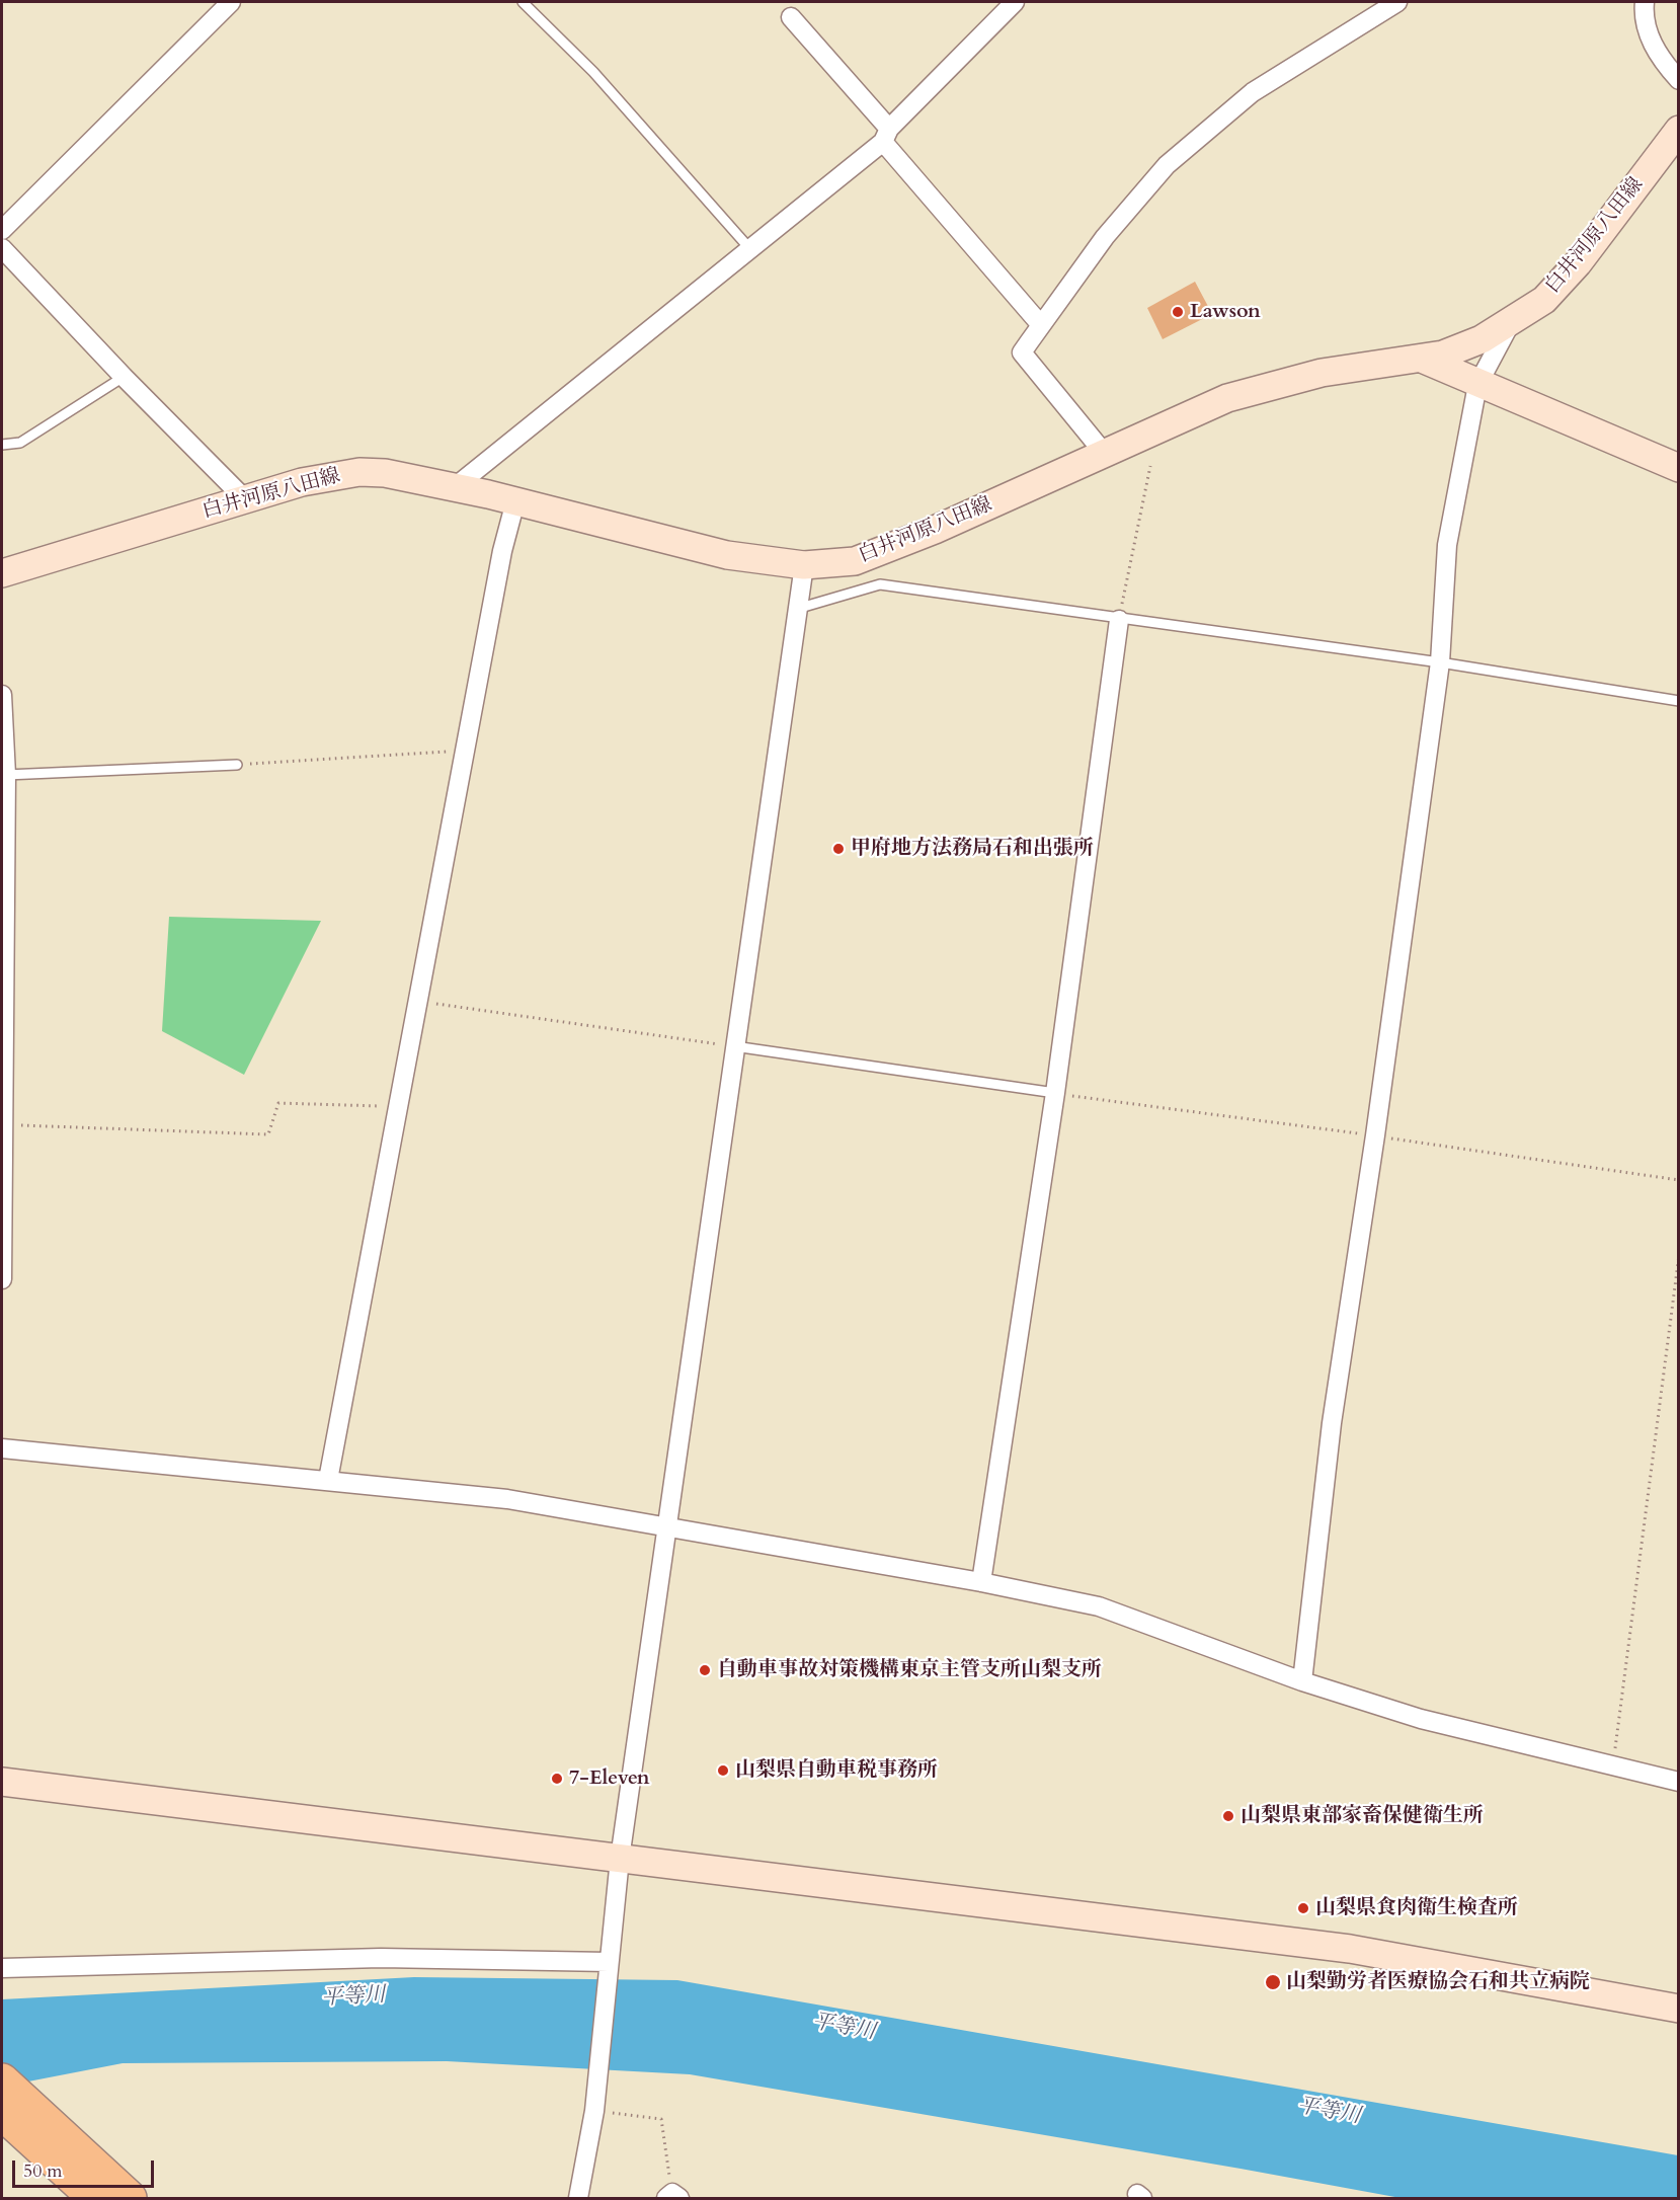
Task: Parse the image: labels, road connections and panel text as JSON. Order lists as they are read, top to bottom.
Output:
{
  "streets": {
    "street": ["白井河原八田線"]
  },
  "water": ["平等川"],
  "places": [
    "Lawson",
    "甲府地方法務局石和出張所",
    "自動車事故対策機構東京主管支所山梨支所",
    "山梨県自動車税事務所",
    "7-Eleven",
    "山梨県東部家畜保健衛生所",
    "山梨県食肉衛生検査所",
    "山梨勤労者医療協会石和共立病院"
  ],
  "scale_bar": "50 m"
}
